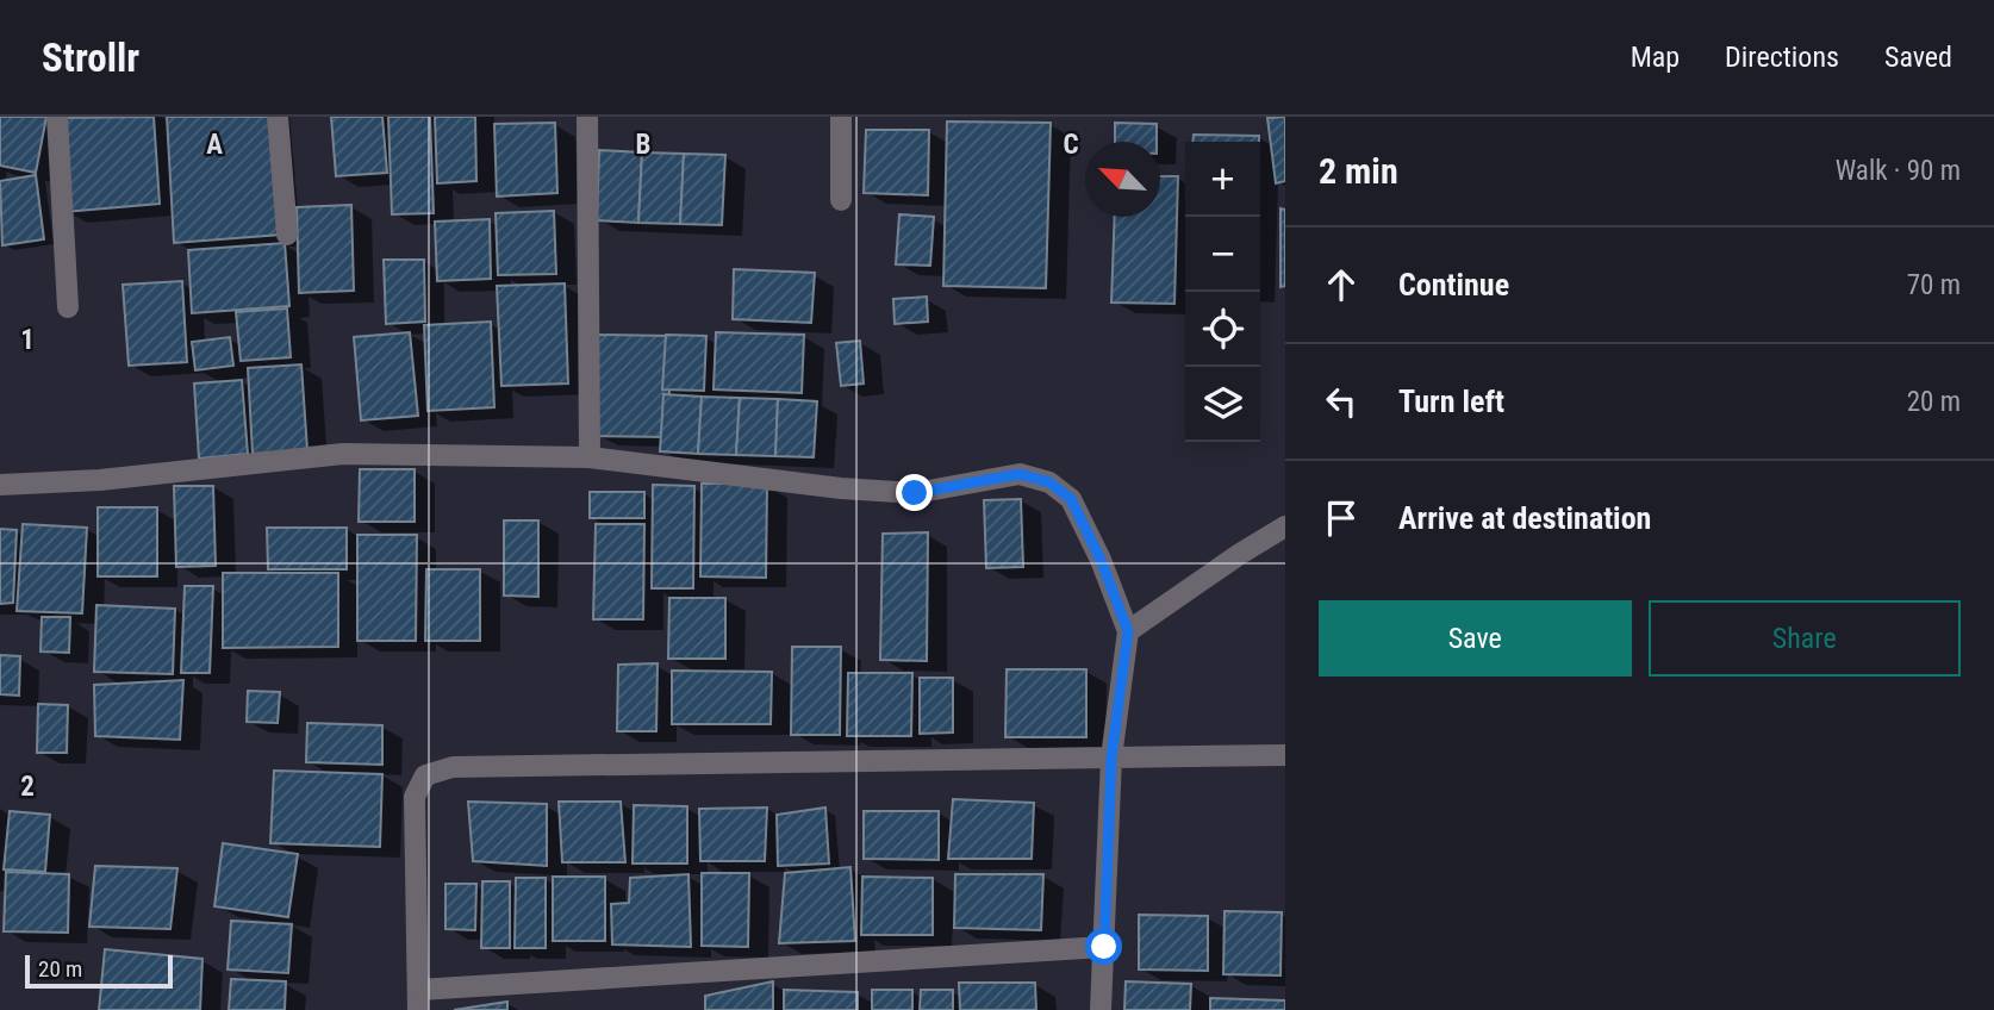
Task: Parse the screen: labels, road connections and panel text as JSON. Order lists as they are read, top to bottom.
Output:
{
  "scale_bar": "20 m",
  "north": "top left",
  "page": {
    "header": "Strollr",
    "nav": ["Map", "Directions", "Saved"],
    "heading": ["2 min", "Walk · 90 m"],
    "map_buttons": ["+", "−"],
    "list": [
      ["Continue", "70 m"],
      ["Turn left", "20 m"],
      "Arrive at destination"
    ],
    "buttons": ["Save", "Share"],
    "scale": "20 m"
  },
  "grid": {
    "columns": ["A", "B", "C"],
    "rows": ["1", "2"]
  }
}
